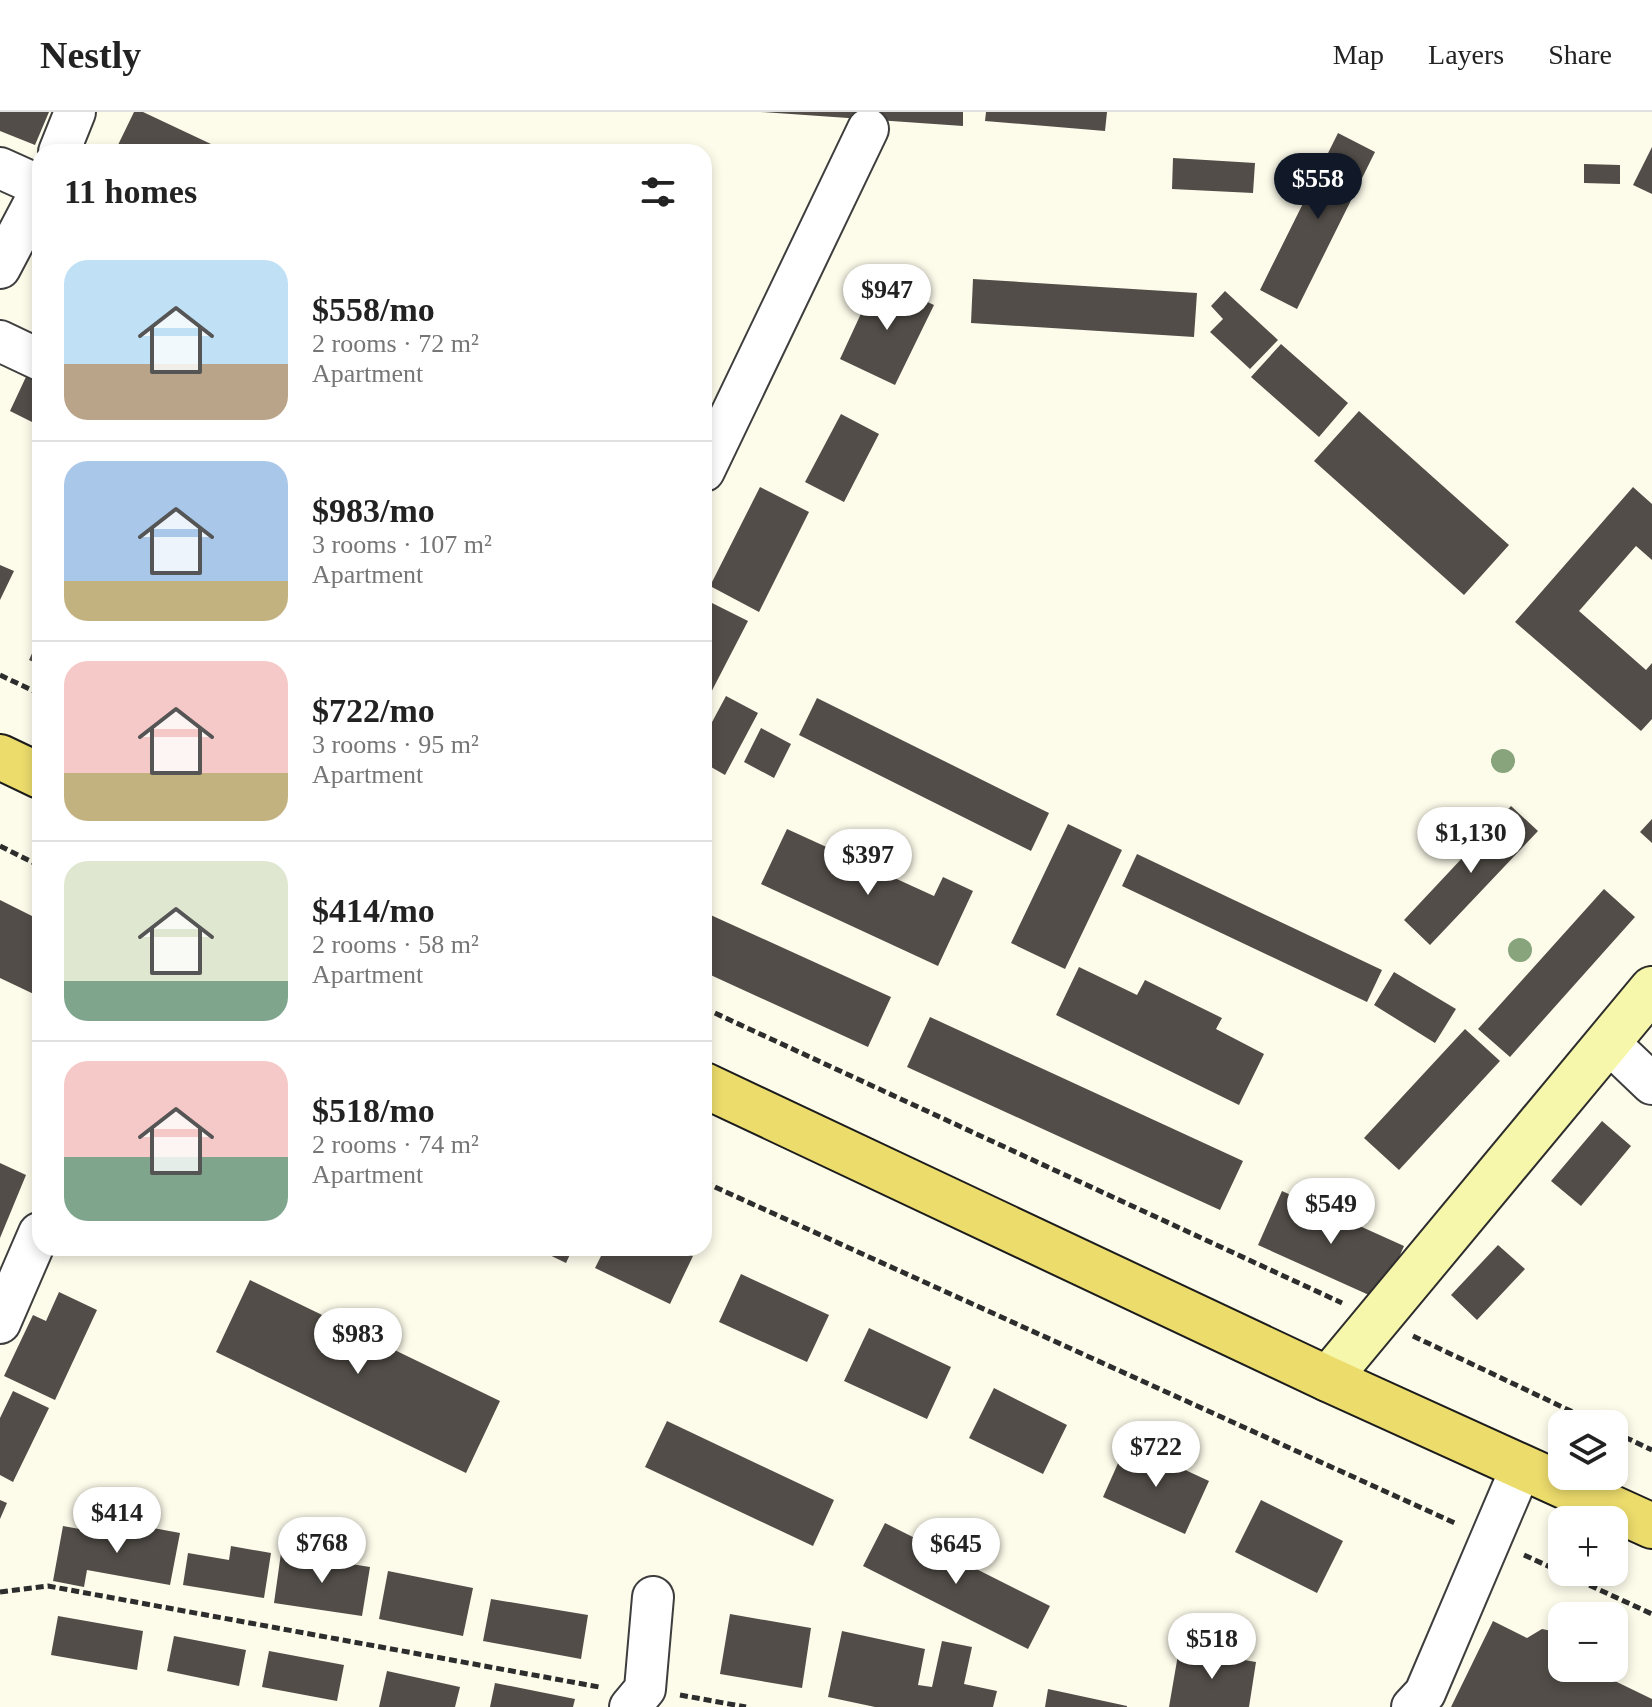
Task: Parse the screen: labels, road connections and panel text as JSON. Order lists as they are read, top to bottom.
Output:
{
  "page": {
    "header": "Nestly",
    "nav": ["Map", "Layers", "Share"],
    "heading": "11 homes",
    "price": [
      "$558",
      "$947",
      "$1,130",
      "$397",
      "$549",
      "$983",
      "$722",
      "$414",
      "$768",
      "$645",
      "$518"
    ],
    "list": [
      {
        "name": "$558/mo",
        "note": "2 rooms · 72 m² · Apartment"
      },
      {
        "name": "$983/mo",
        "note": "3 rooms · 107 m² · Apartment"
      },
      {
        "name": "$722/mo",
        "note": "3 rooms · 95 m² · Apartment"
      },
      {
        "name": "$414/mo",
        "note": "2 rooms · 58 m² · Apartment"
      },
      {
        "name": "$518/mo",
        "note": "2 rooms · 74 m² · Apartment"
      }
    ],
    "map_buttons": ["+", "−"]
  }
}
